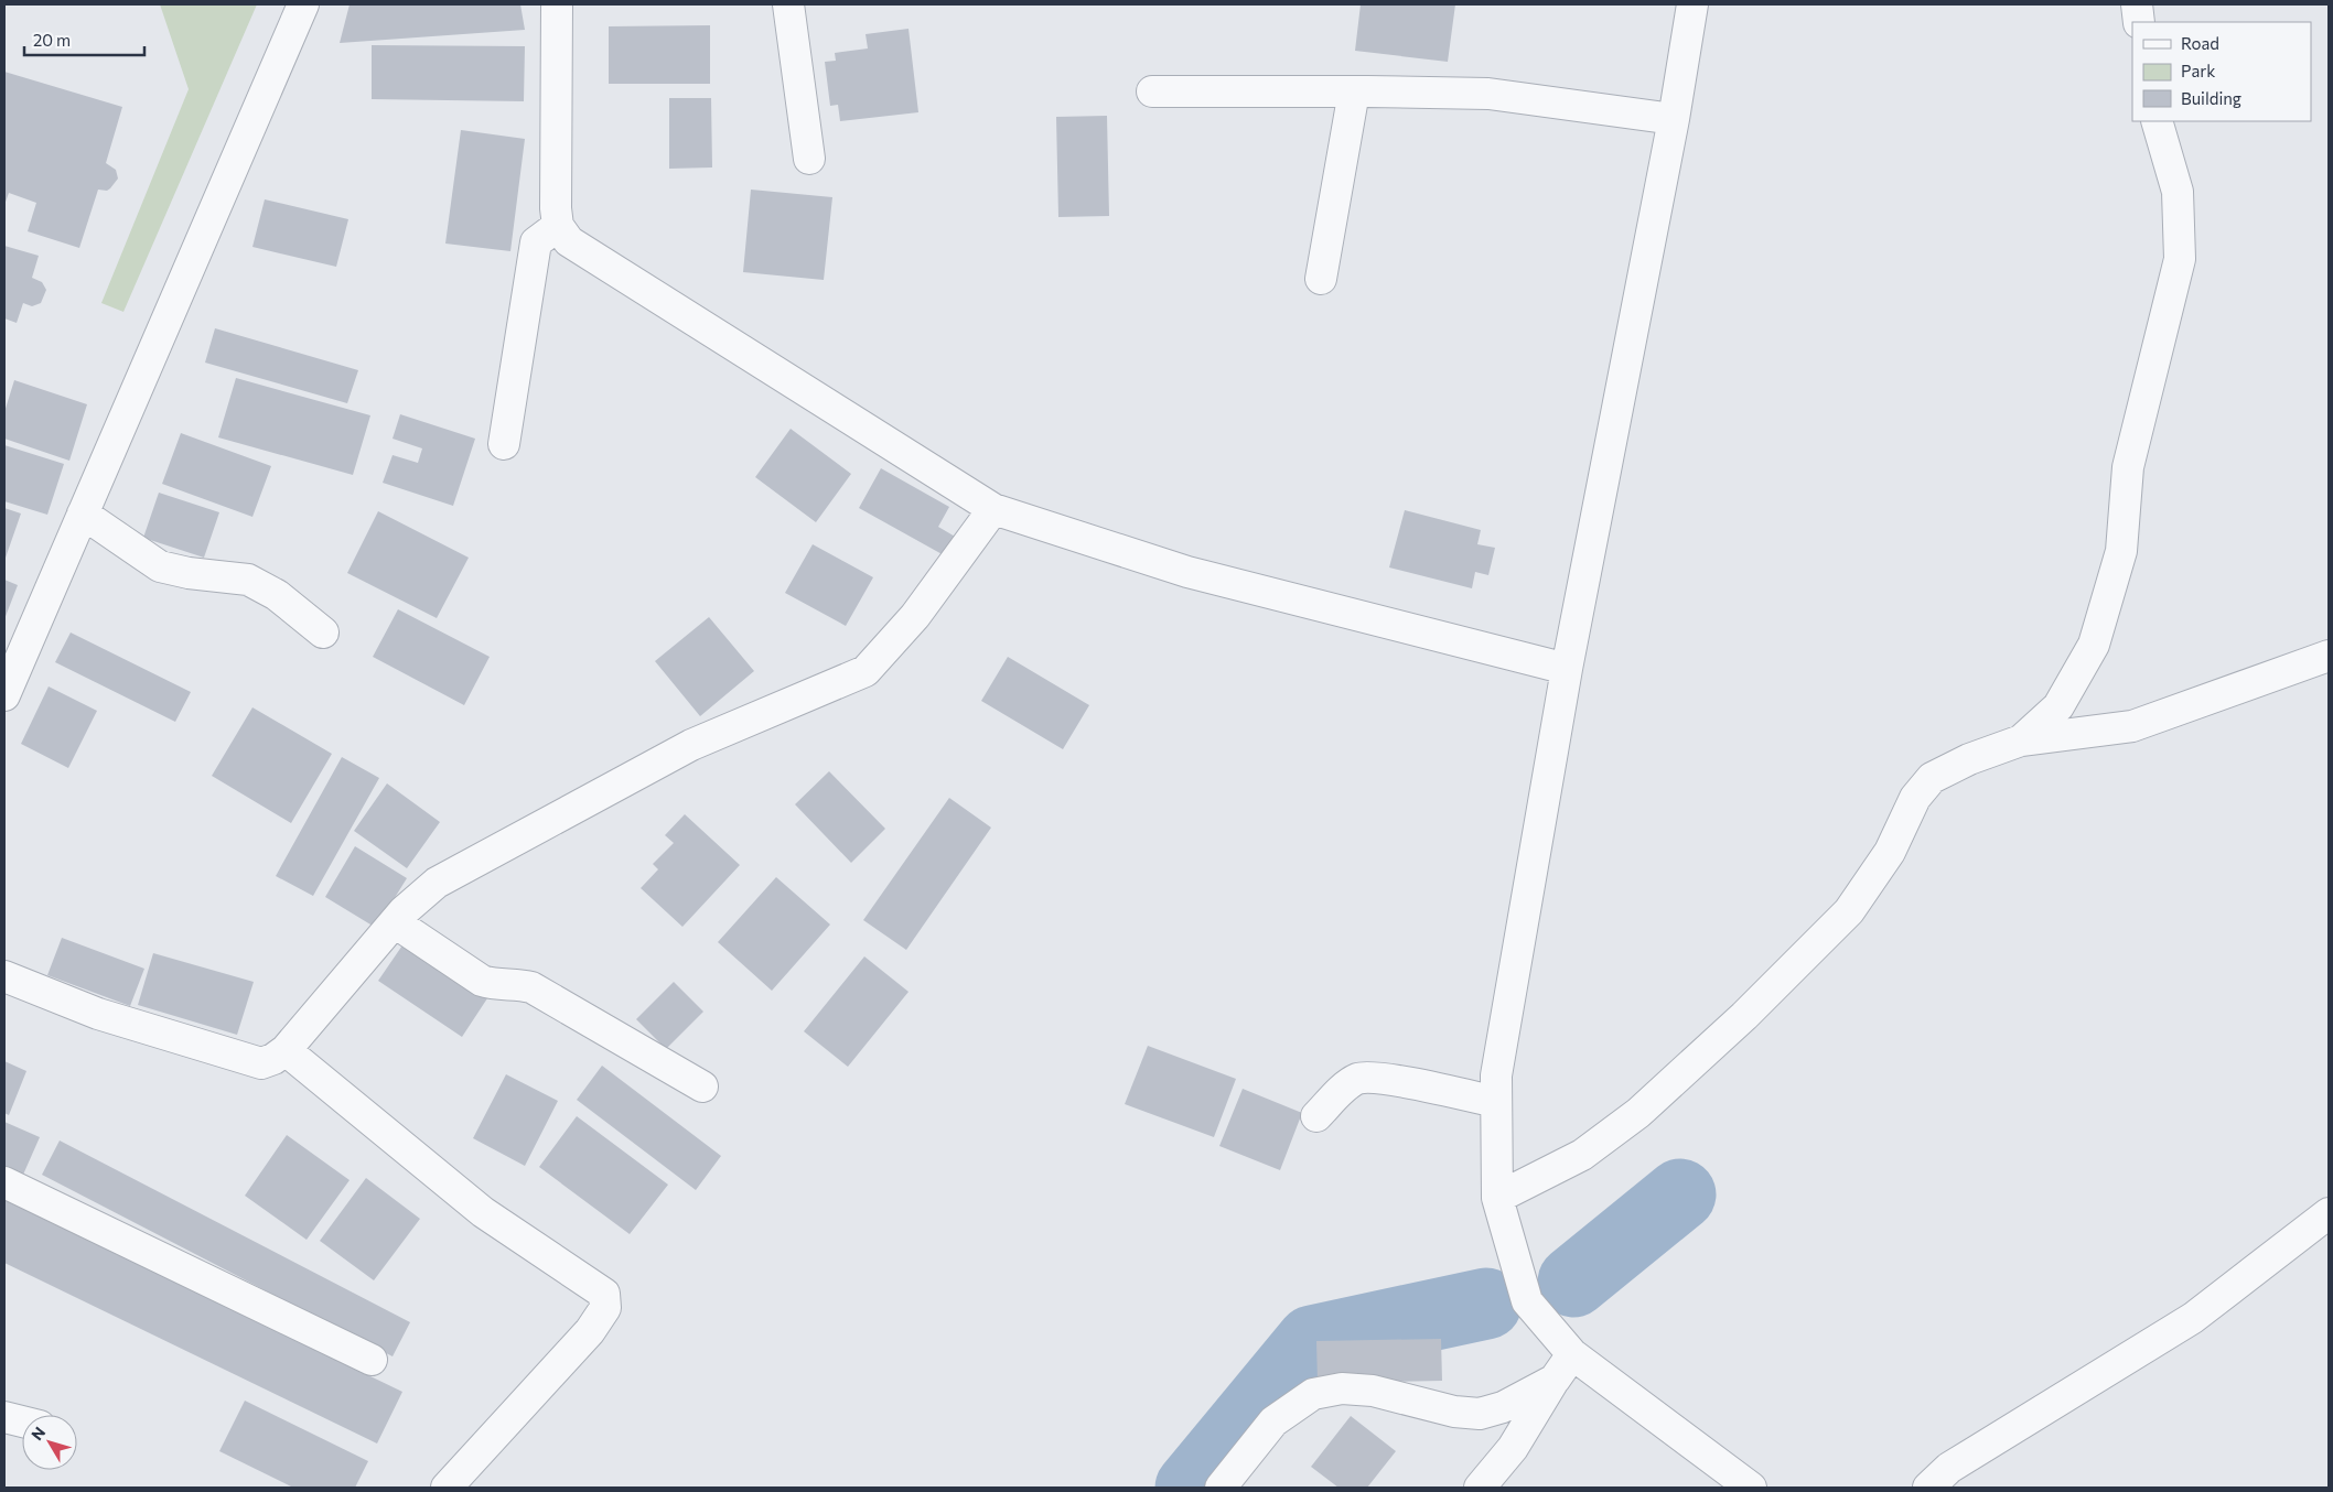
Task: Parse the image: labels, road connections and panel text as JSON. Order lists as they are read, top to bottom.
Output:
{
  "legend": ["Road", "Park", "Building"],
  "scale_bar": "20 m",
  "north": "top left"
}
